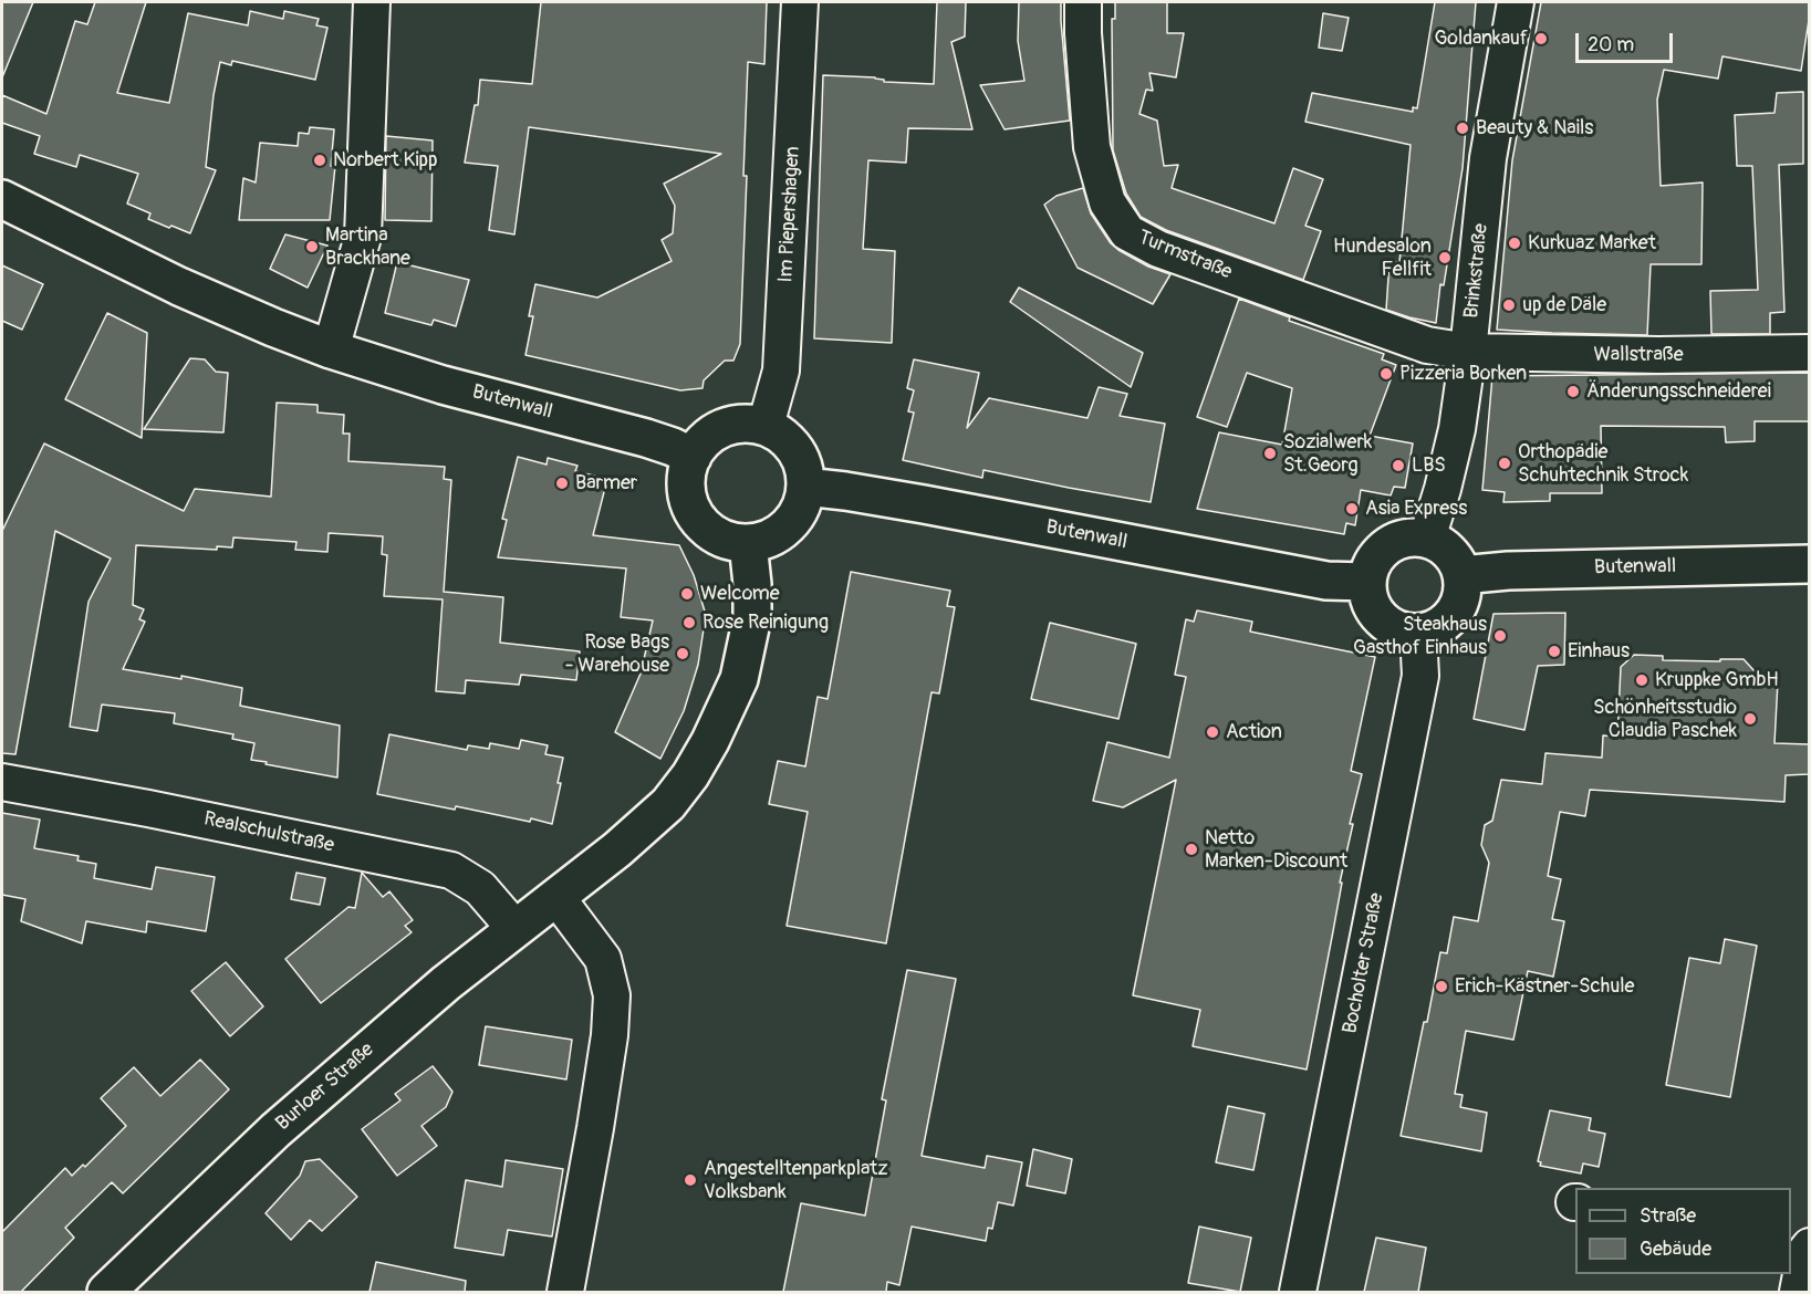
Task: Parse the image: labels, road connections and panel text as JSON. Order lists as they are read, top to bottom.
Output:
{
  "streets": {
    "main road": ["Butenwall", "Burloer Straße"],
    "street": [
      "Im Piepershagen",
      "Turmstraße",
      "Brinkstraße",
      "Wallstraße",
      "Realschulstraße",
      "Bocholter Straße"
    ]
  },
  "crossings": [
    ["Im Piepershagen", "Butenwall"],
    ["Im Piepershagen", "Burloer Straße"],
    ["Turmstraße", "Brinkstraße"],
    ["Turmstraße", "Wallstraße"],
    ["Brinkstraße", "Wallstraße"],
    ["Brinkstraße", "Butenwall"],
    ["Brinkstraße", "Bocholter Straße"],
    ["Butenwall", "Bocholter Straße"],
    ["Butenwall", "Burloer Straße"],
    ["Realschulstraße", "Burloer Straße"]
  ],
  "places": [
    "Goldankauf",
    "Beauty & Nails",
    "Norbert Kipp",
    "Kurkuaz Market",
    "Martina Brackhane",
    "Hundesalon Fellfit",
    "up de Däle",
    "Pizzeria Borken",
    "Änderungsschneiderei",
    "Sozialwerk St.Georg",
    "Orthopädie Schuhtechnik Strock",
    "LBS",
    "Barmer",
    "Asia Express",
    "Welcome",
    "Rose Reinigung",
    "Steakhaus Gasthof Einhaus",
    "Einhaus",
    "Rose Bags - Warehouse",
    "Kruppke GmbH",
    "Schönheitsstudio Claudia Paschek",
    "Action",
    "Netto Marken-Discount",
    "Erich-Kästner-Schule",
    "Angestelltenparkplatz Volksbank"
  ],
  "legend": ["Straße", "Gebäude"],
  "scale_bar": "20 m"
}
